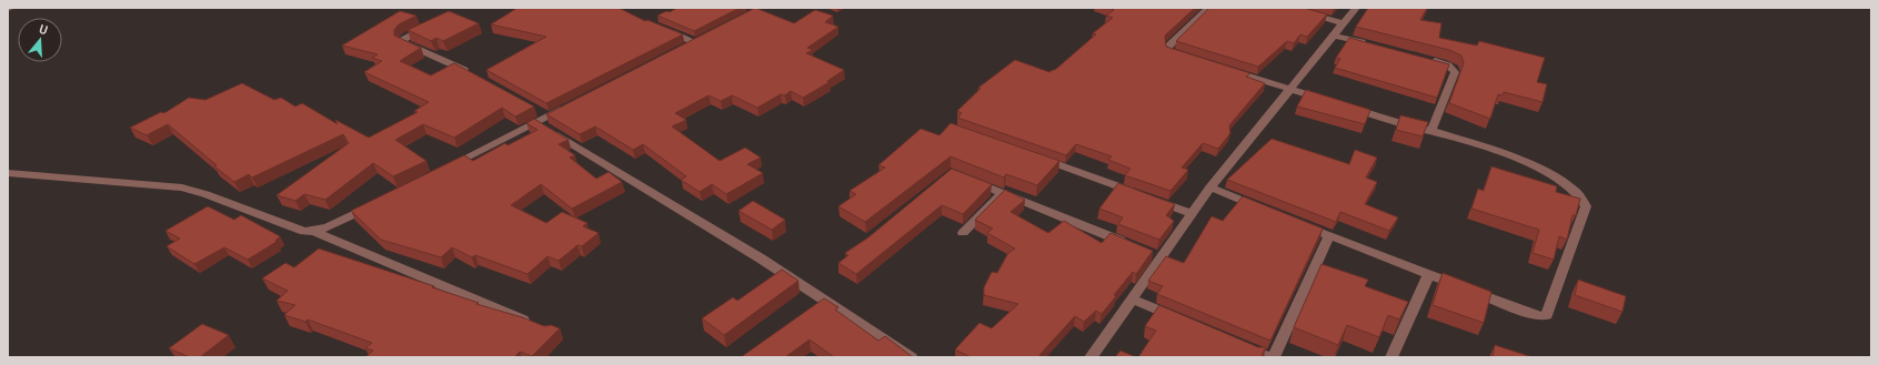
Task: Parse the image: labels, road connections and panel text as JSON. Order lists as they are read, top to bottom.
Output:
{
  "north": "top"
}
